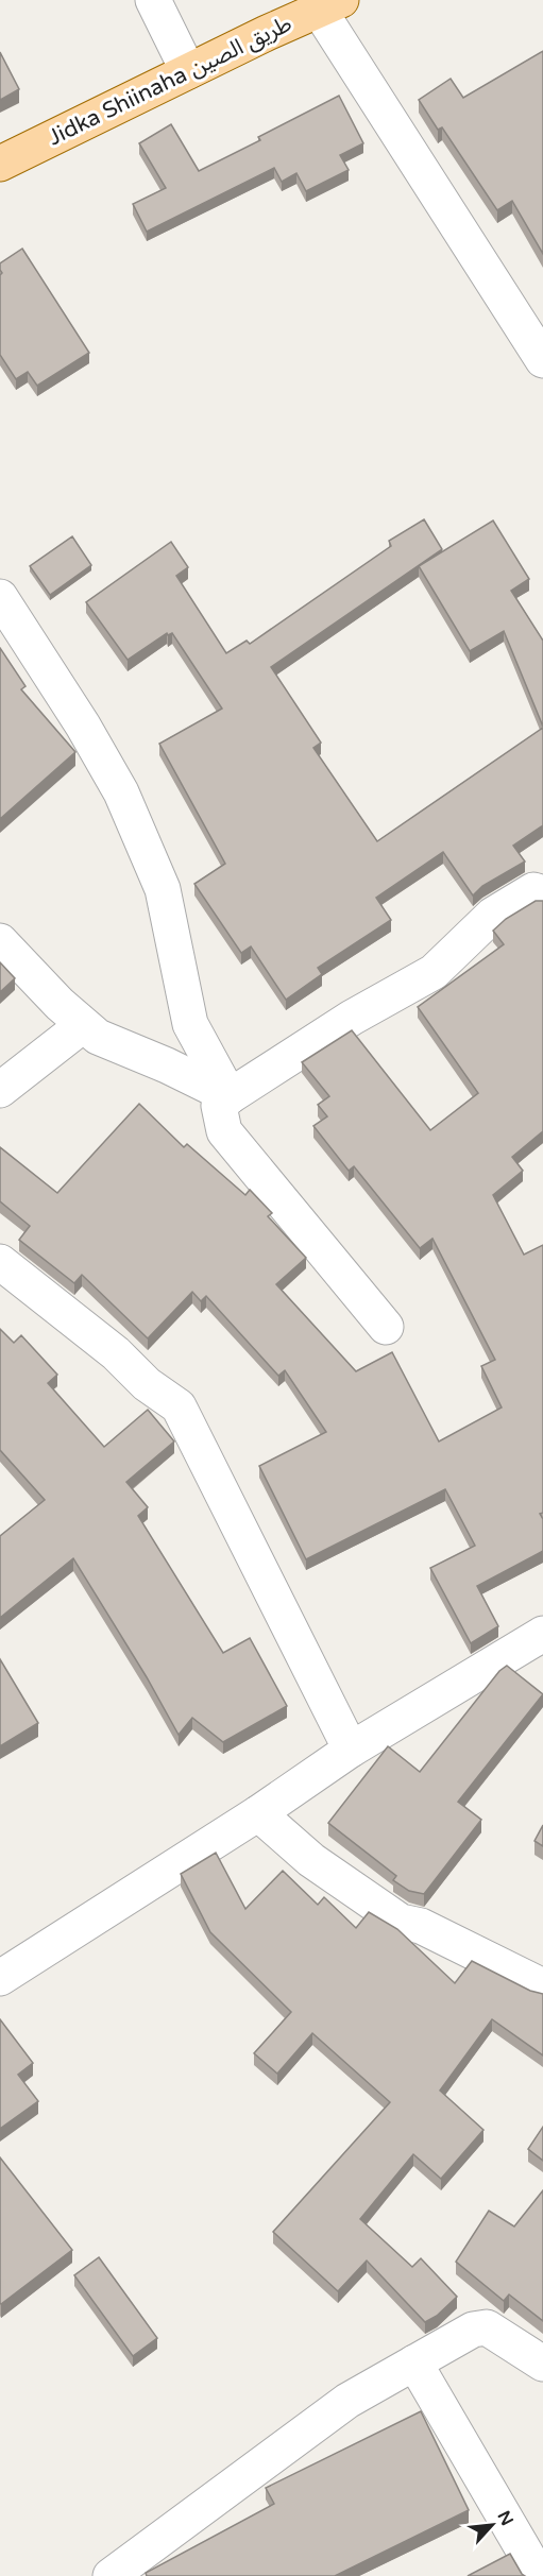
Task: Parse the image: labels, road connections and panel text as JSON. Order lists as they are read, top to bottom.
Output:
{
  "streets": {
    "main road": ["Jidka Shiinaha طريق الصين"]
  },
  "north": "top right"
}
